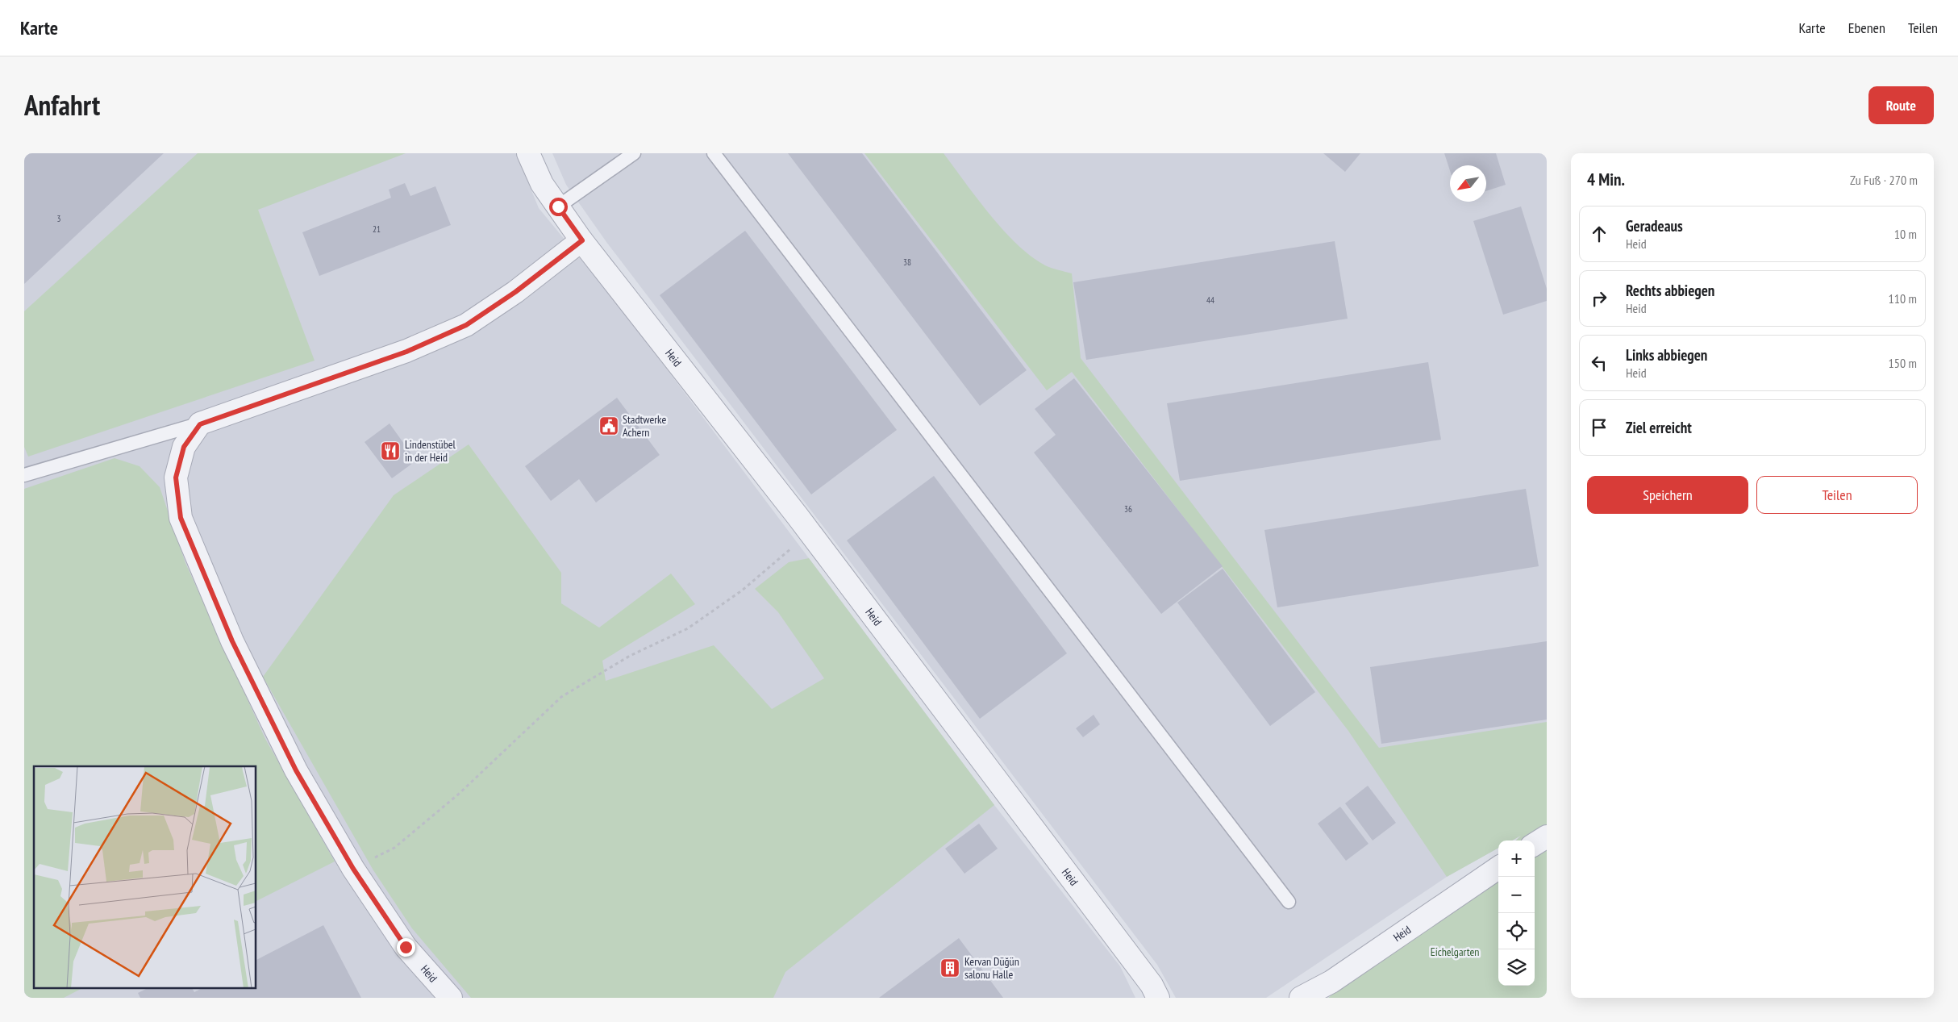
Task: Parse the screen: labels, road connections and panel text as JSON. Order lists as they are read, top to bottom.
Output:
{
  "streets": {
    "street": ["Heid"]
  },
  "parks": ["Eichelgarten"],
  "places": {
    "public building": ["Stadtwerke Achern"],
    "restaurant": ["Lindenstübel in der Heid"],
    "building": ["Kervan Düğün salonu Halle"]
  },
  "house_numbers": [
    "3",
    "21",
    "38",
    "44",
    "36"
  ],
  "north": "bottom left",
  "page": {
    "header": "Karte",
    "nav": ["Karte", "Ebenen", "Teilen"],
    "title": "Anfahrt",
    "buttons": [
      "Route",
      ["Speichern", "Teilen"]
    ],
    "heading": ["4 Min.", "Zu Fuß · 270 m"],
    "list": [
      ["Geradeaus", "Heid", "10 m"],
      ["Rechts abbiegen", "Heid", "110 m"],
      ["Links abbiegen", "Heid", "150 m"],
      "Ziel erreicht"
    ],
    "map_buttons": ["+", "−"]
  }
}
